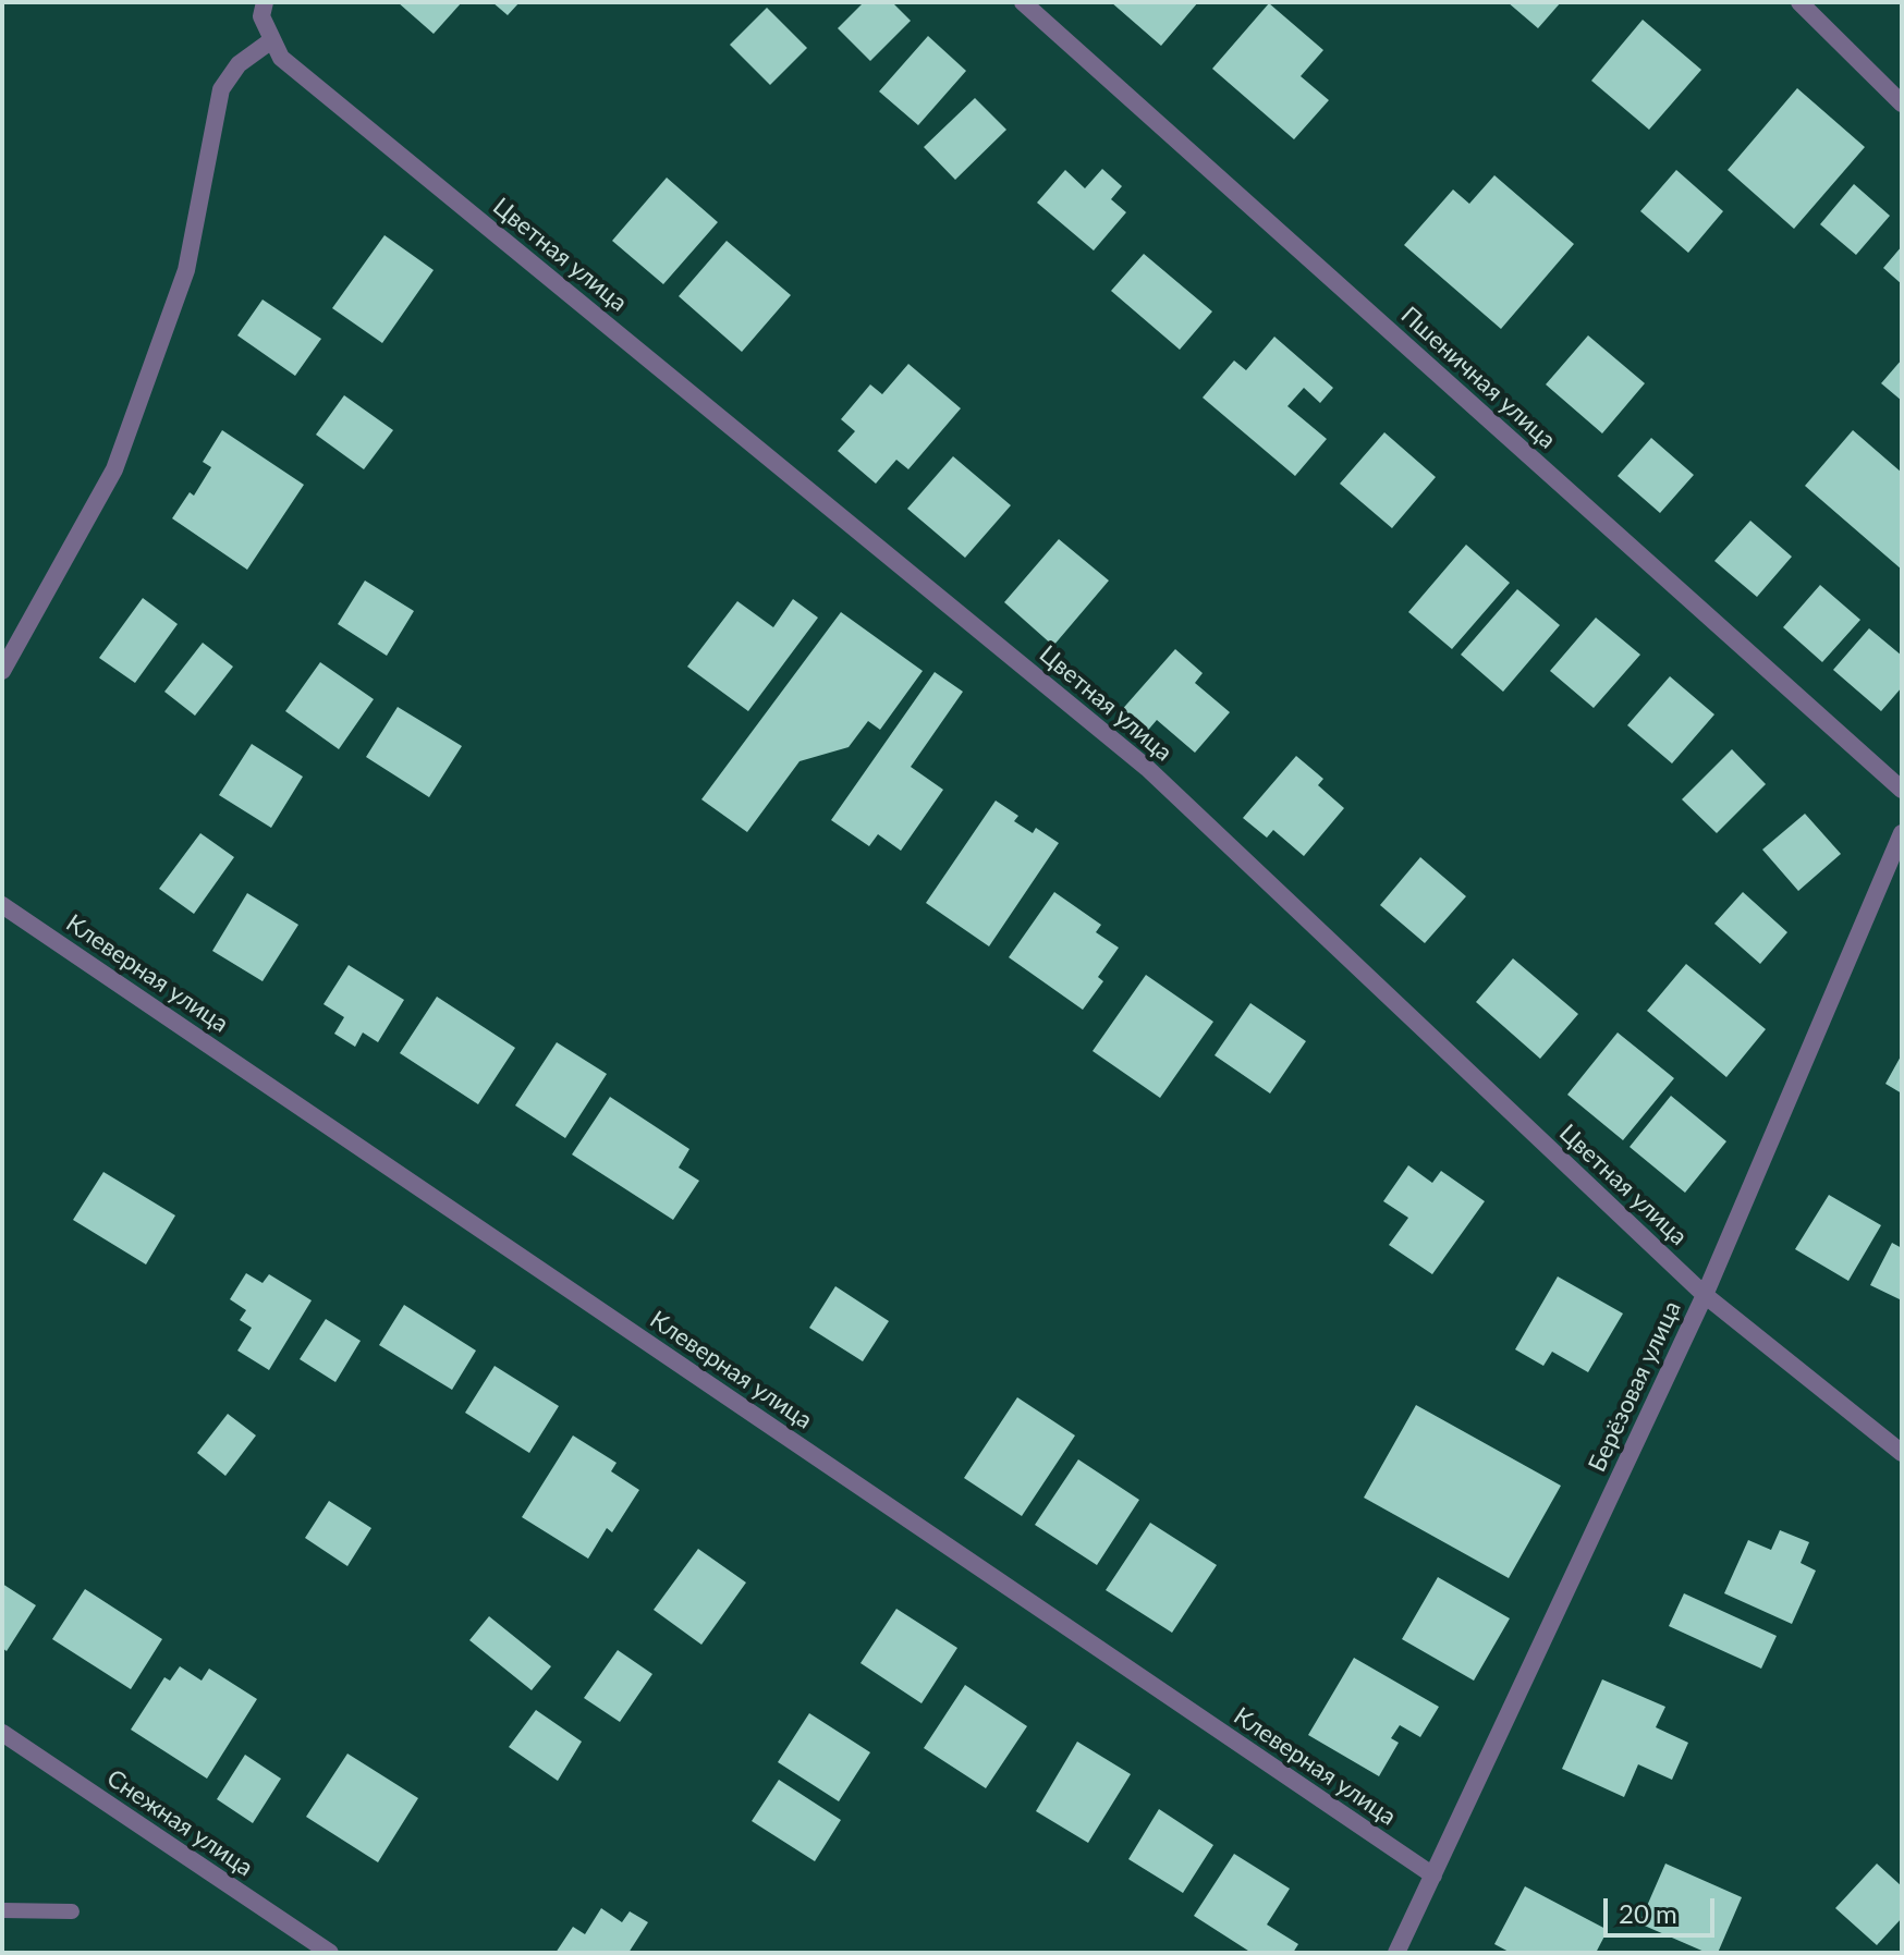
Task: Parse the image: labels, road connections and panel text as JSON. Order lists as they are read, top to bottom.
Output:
{
  "streets": {
    "street": [
      "Цветная улица",
      "Пшеничная улица",
      "Клеверная улица",
      "Берёзовая улица",
      "Снежная улица"
    ]
  },
  "crossings": [
    ["Цветная улица", "Берёзовая улица"],
    ["Клеверная улица", "Берёзовая улица"]
  ],
  "scale_bar": "20 m"
}
